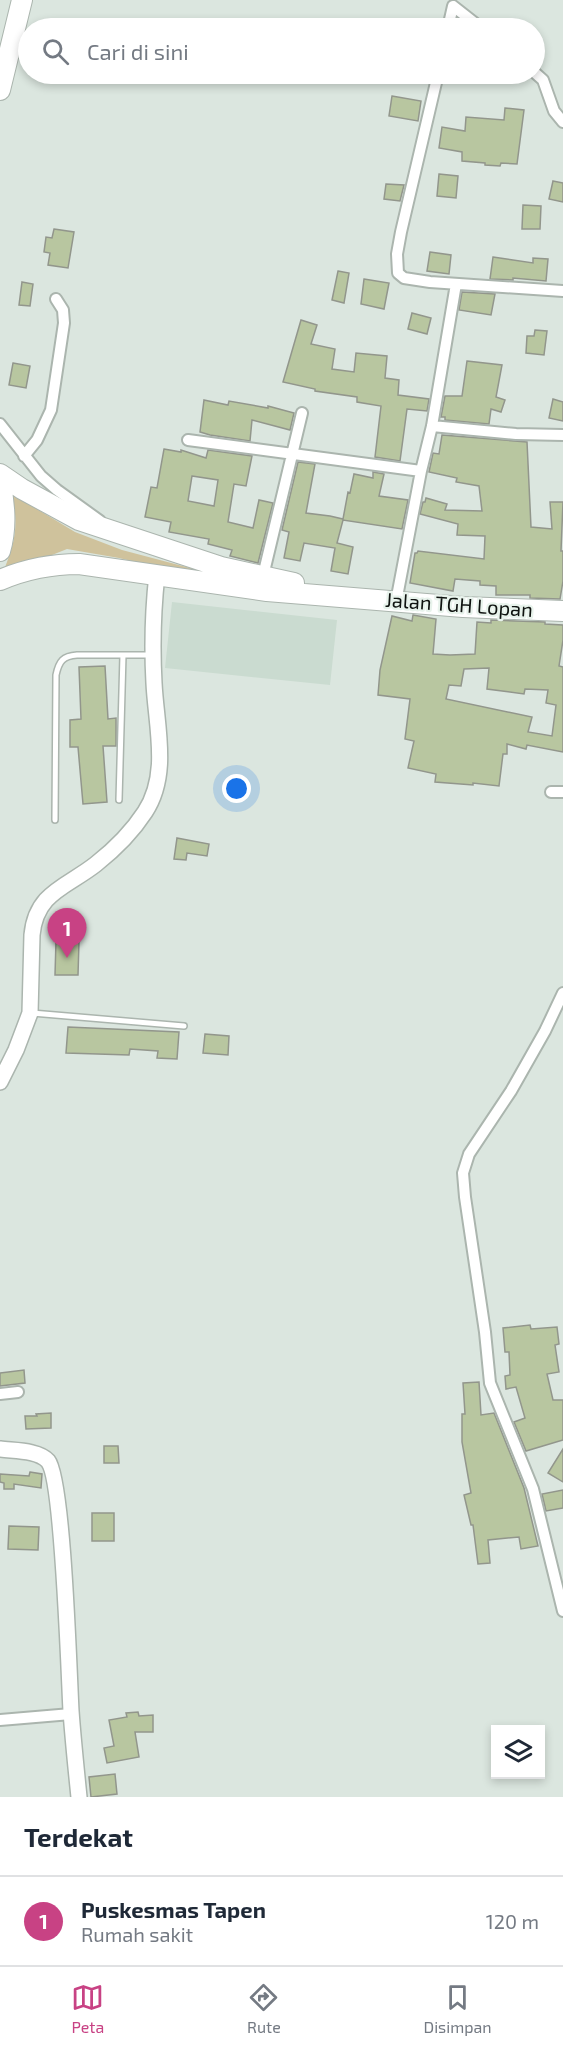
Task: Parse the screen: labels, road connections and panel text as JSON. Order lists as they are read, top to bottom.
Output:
{
  "streets": {
    "highway": ["Jalan TGH Lopan"]
  },
  "page": {
    "search": "Cari di sini",
    "pins": "1",
    "heading": "Terdekat",
    "list": [
      {
        "mark": "1",
        "name": "Puskesmas Tapen",
        "note": "Rumah sakit",
        "value": "120 m"
      }
    ],
    "nav": ["Peta", "Rute", "Disimpan"]
  }
}
